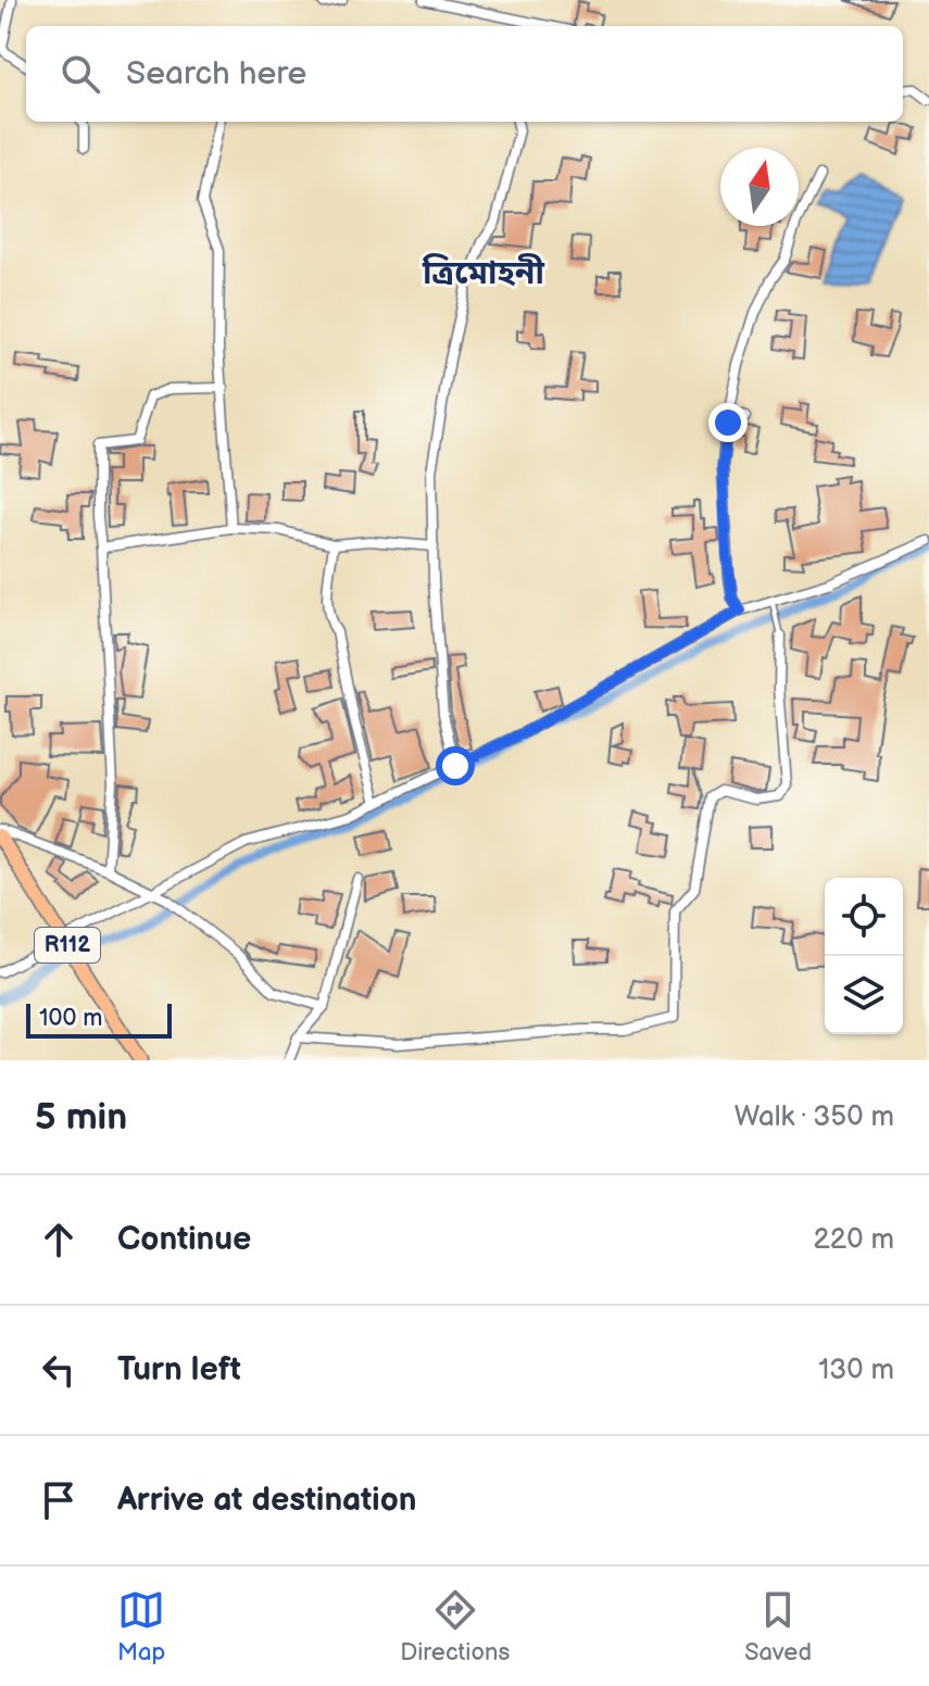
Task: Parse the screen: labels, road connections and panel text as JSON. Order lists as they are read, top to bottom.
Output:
{
  "streets": {
    "main road": ["R112"]
  },
  "districts": ["ত্রিমোহনী"],
  "scale_bar": "100 m",
  "north": "top",
  "page": {
    "search": "Search here",
    "scale": "100 m",
    "heading": ["5 min", "Walk · 350 m"],
    "list": [
      ["Continue", "220 m"],
      ["Turn left", "130 m"],
      "Arrive at destination"
    ],
    "nav": ["Map", "Directions", "Saved"]
  }
}
